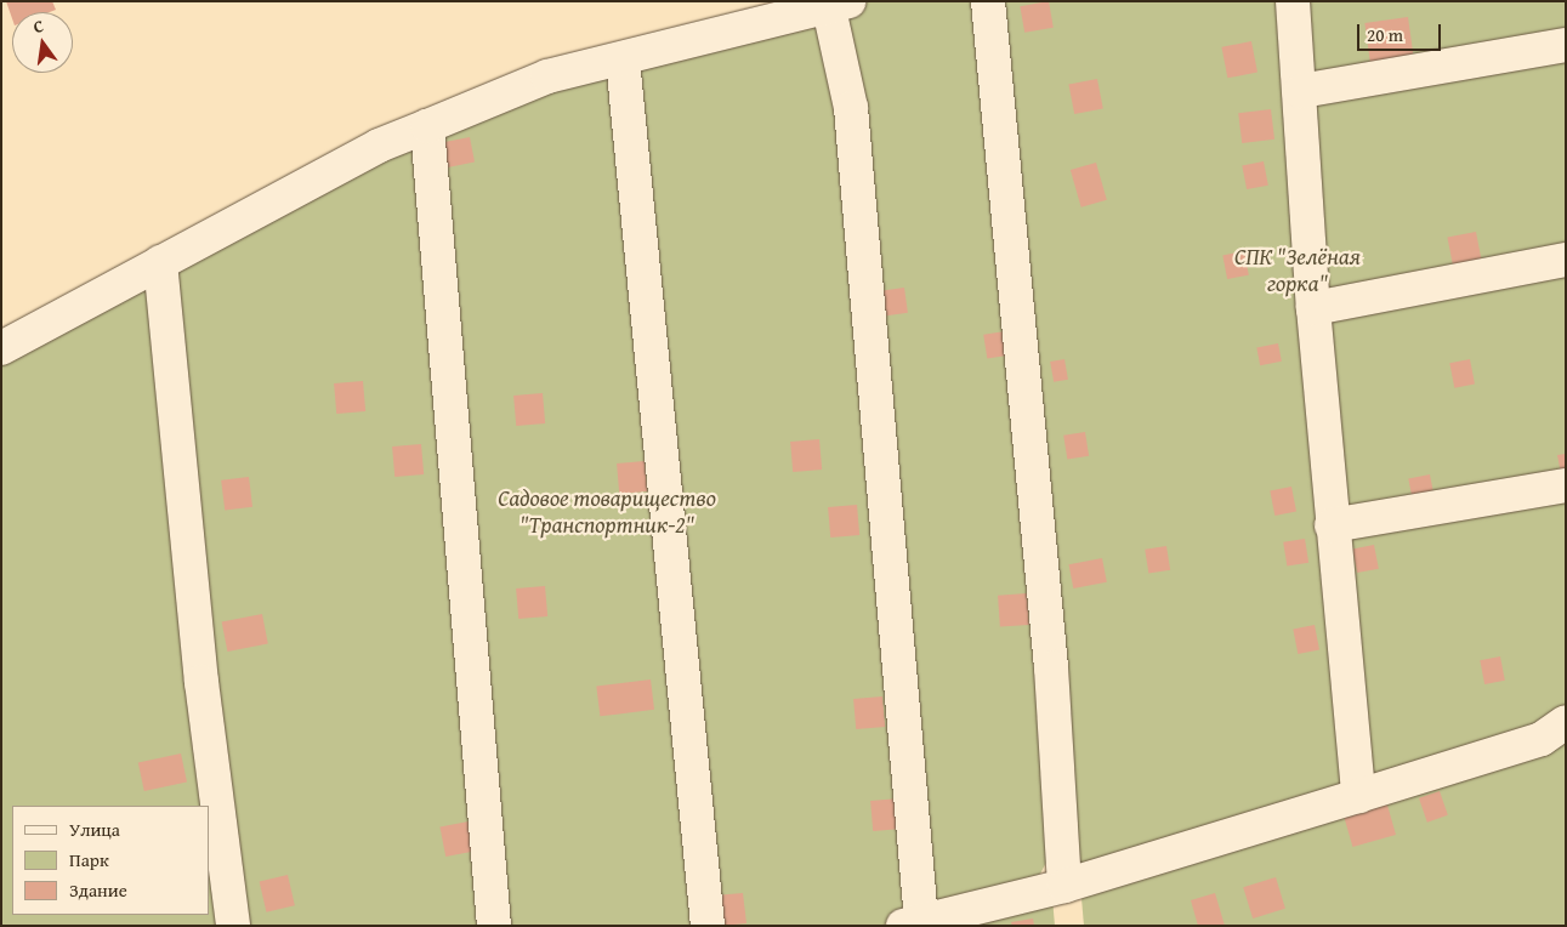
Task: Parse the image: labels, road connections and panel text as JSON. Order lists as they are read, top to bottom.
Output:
{
  "parks": ["СПК \"Зелёная горка\"", "Садовое товарищество \"Транспортник-2\""],
  "legend": ["Улица", "Парк", "Здание"],
  "scale_bar": "20 m",
  "north": "top"
}
